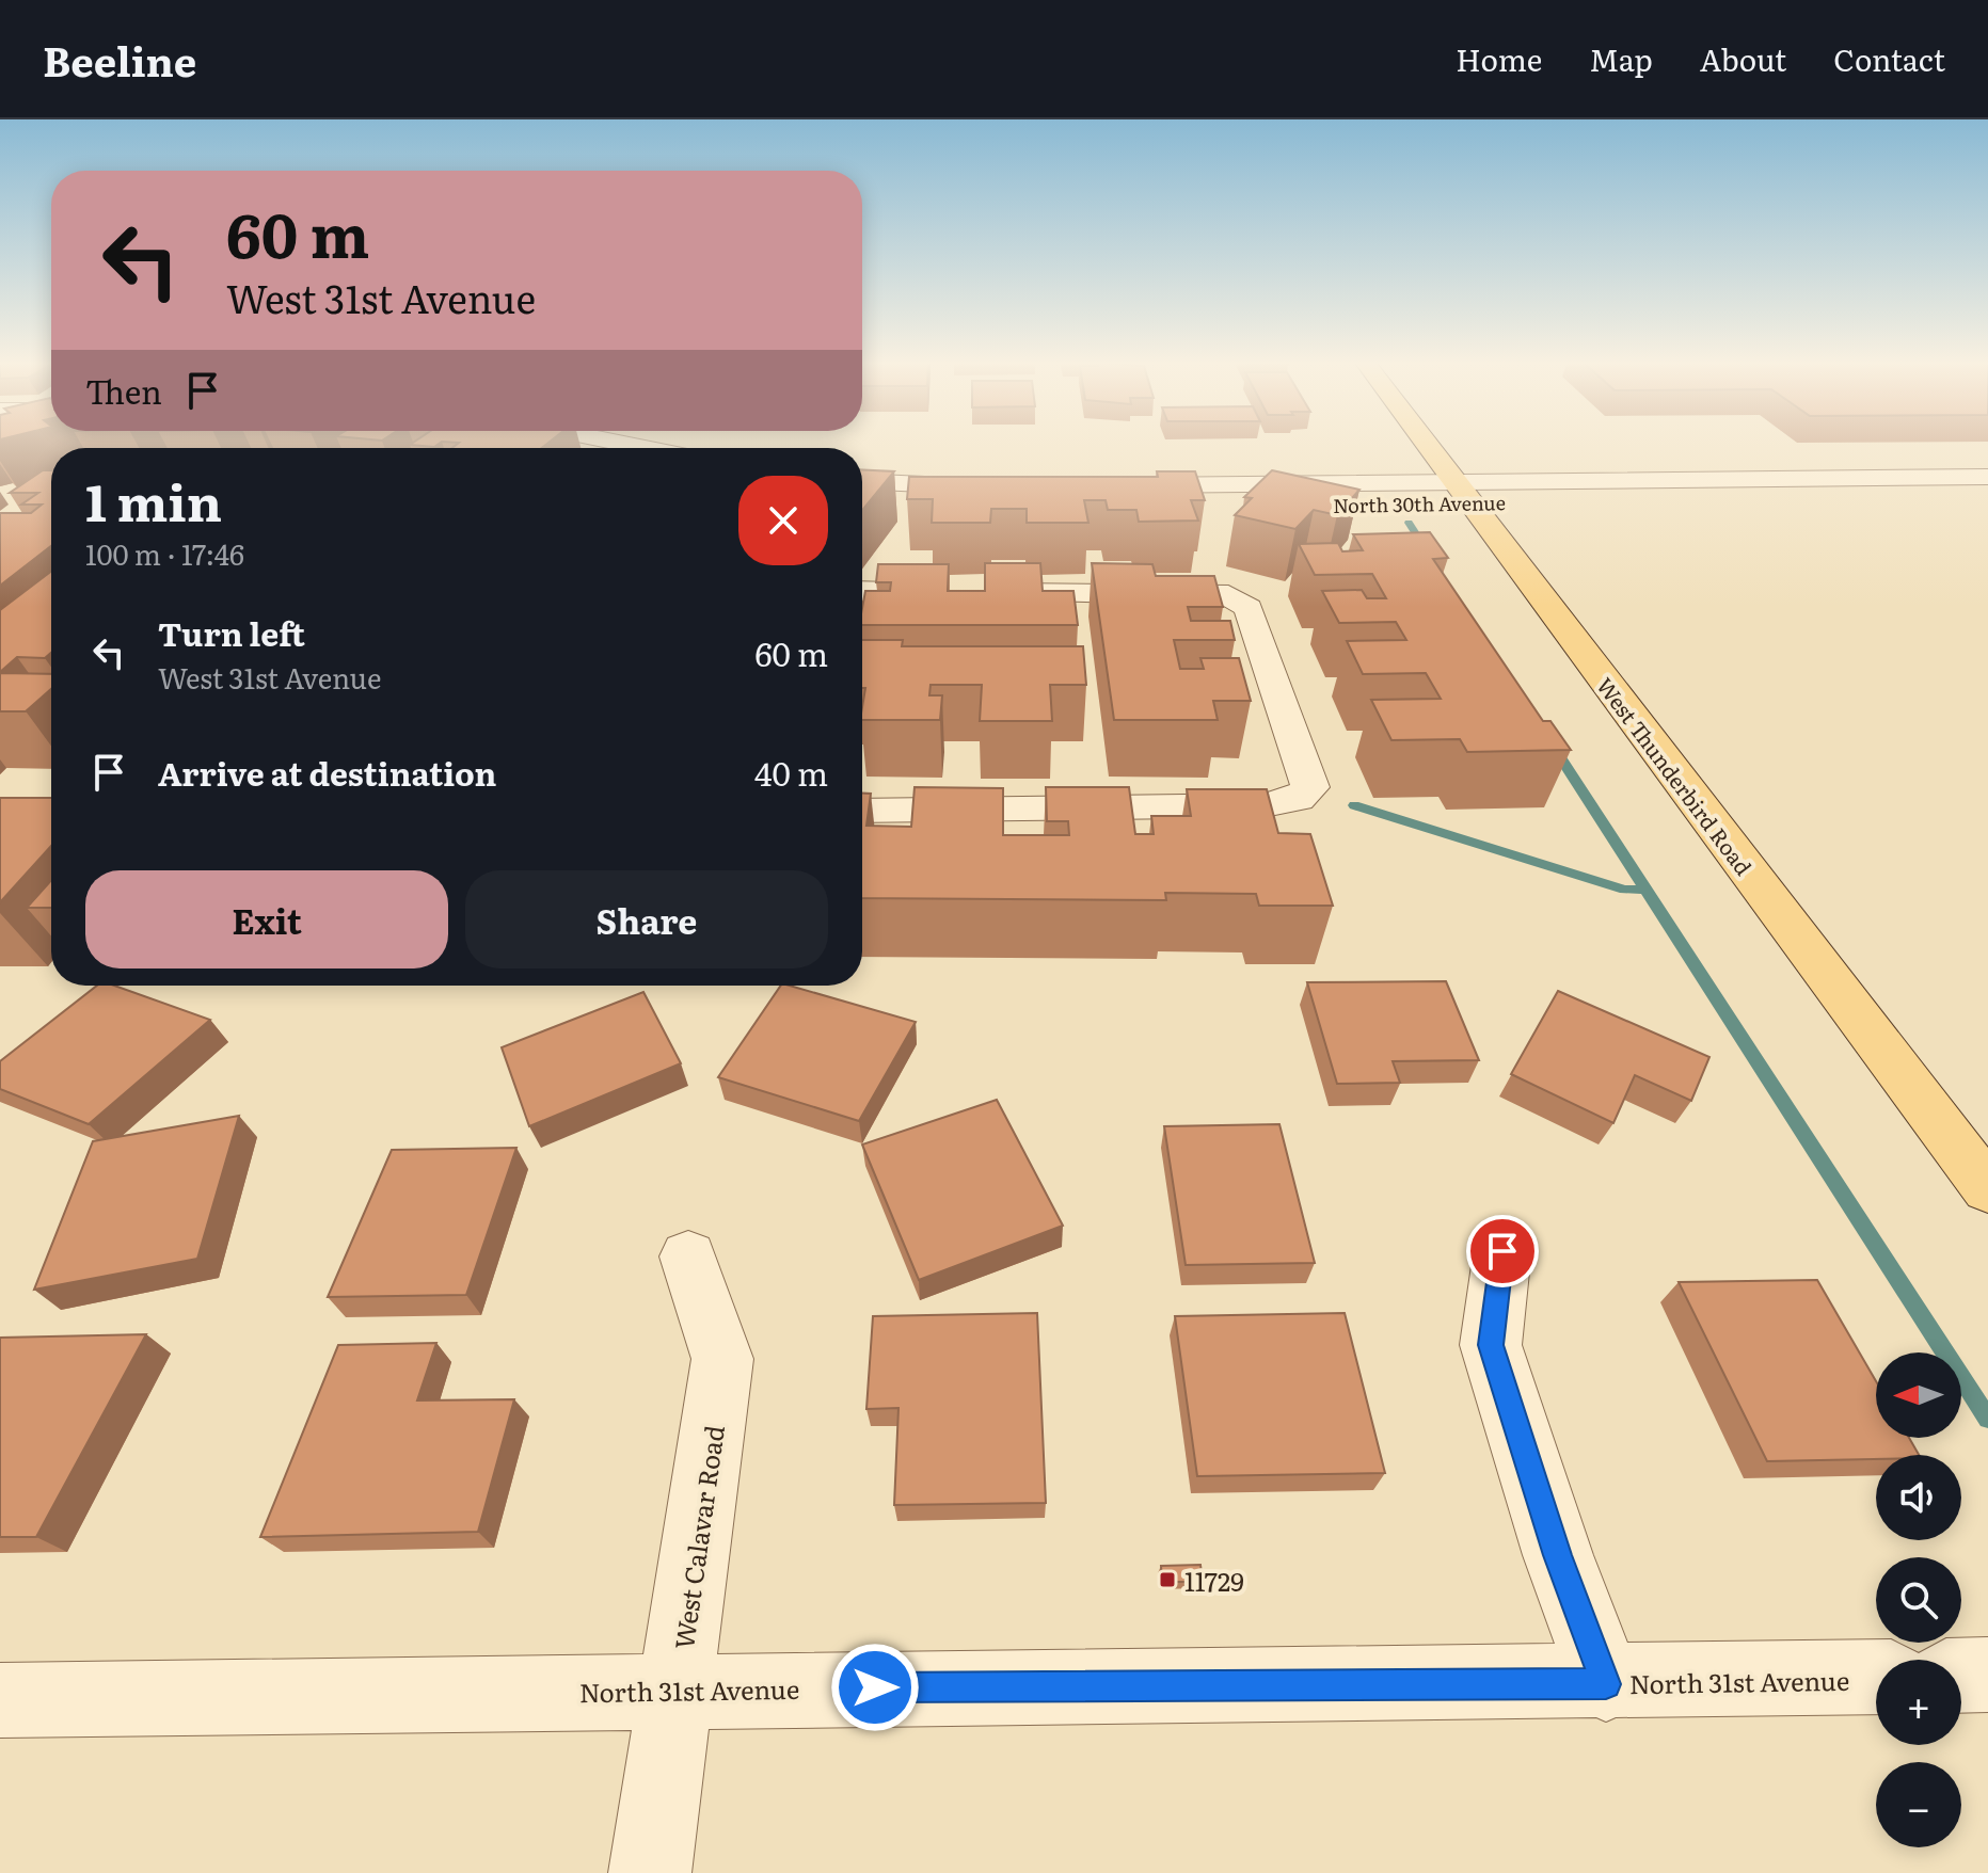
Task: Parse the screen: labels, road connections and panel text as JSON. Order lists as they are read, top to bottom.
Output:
{
  "streets": {
    "main road": ["West Thunderbird Road"],
    "street": ["North 30th Avenue", "West Calavar Road", "North 31st Avenue"]
  },
  "crossings": [
    ["North 30th Avenue", "West Thunderbird Road"],
    ["West Calavar Road", "North 31st Avenue"]
  ],
  "places": {
    "transit": ["11729"]
  },
  "north": "left",
  "page": {
    "header": "Beeline",
    "nav": [
      "Home",
      "Map",
      "About",
      "Contact"
    ],
    "turn": ["60 m", "West 31st Avenue"],
    "then": "Then",
    "heading": ["1 min", "100 m · 17:46"],
    "list": [
      {
        "name": "Turn left",
        "note": "West 31st Avenue",
        "value": "60 m"
      },
      {
        "name": "Arrive at destination",
        "value": "40 m"
      }
    ],
    "buttons": ["Exit", "Share"],
    "map_buttons": ["+", "−"]
  }
}
